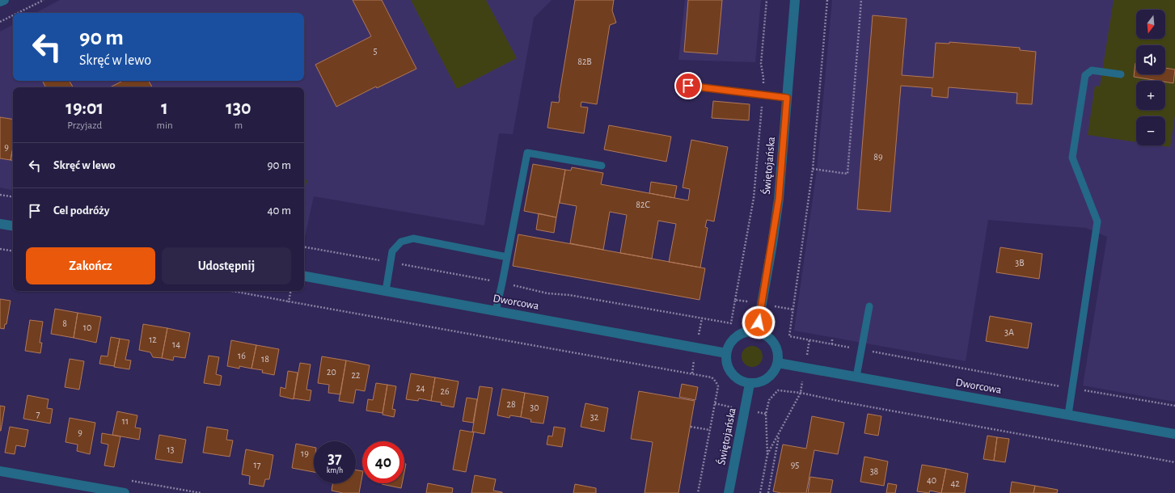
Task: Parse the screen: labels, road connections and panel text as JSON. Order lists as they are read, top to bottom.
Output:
{
  "streets": {
    "street": ["Świętojańska", "Dworcowa"]
  },
  "crossings": [
    ["Świętojańska", "Dworcowa"]
  ],
  "house_numbers": [
    "5",
    "82B",
    "9",
    "89",
    "82C",
    "3B",
    "8",
    "10",
    "3A",
    "12",
    "14",
    "16",
    "18",
    "20",
    "22",
    "24",
    "26",
    "28",
    "30",
    "7",
    "32",
    "11",
    "9",
    "13",
    "19",
    "17",
    "95",
    "38",
    "40",
    "42"
  ],
  "north": "bottom",
  "page": {
    "map_buttons": ["+", "−"],
    "turn": ["90 m", "Skręć w lewo"],
    "eta": [
      "19:01",
      "Przyjazd",
      "1",
      "min",
      "130",
      "m"
    ],
    "list": [
      {
        "name": "Skręć w lewo",
        "value": "90 m"
      },
      {
        "name": "Cel podróży",
        "value": "40 m"
      }
    ],
    "buttons": ["Zakończ", "Udostępnij"],
    "speed": "37 km/h",
    "limit": "40"
  }
}
